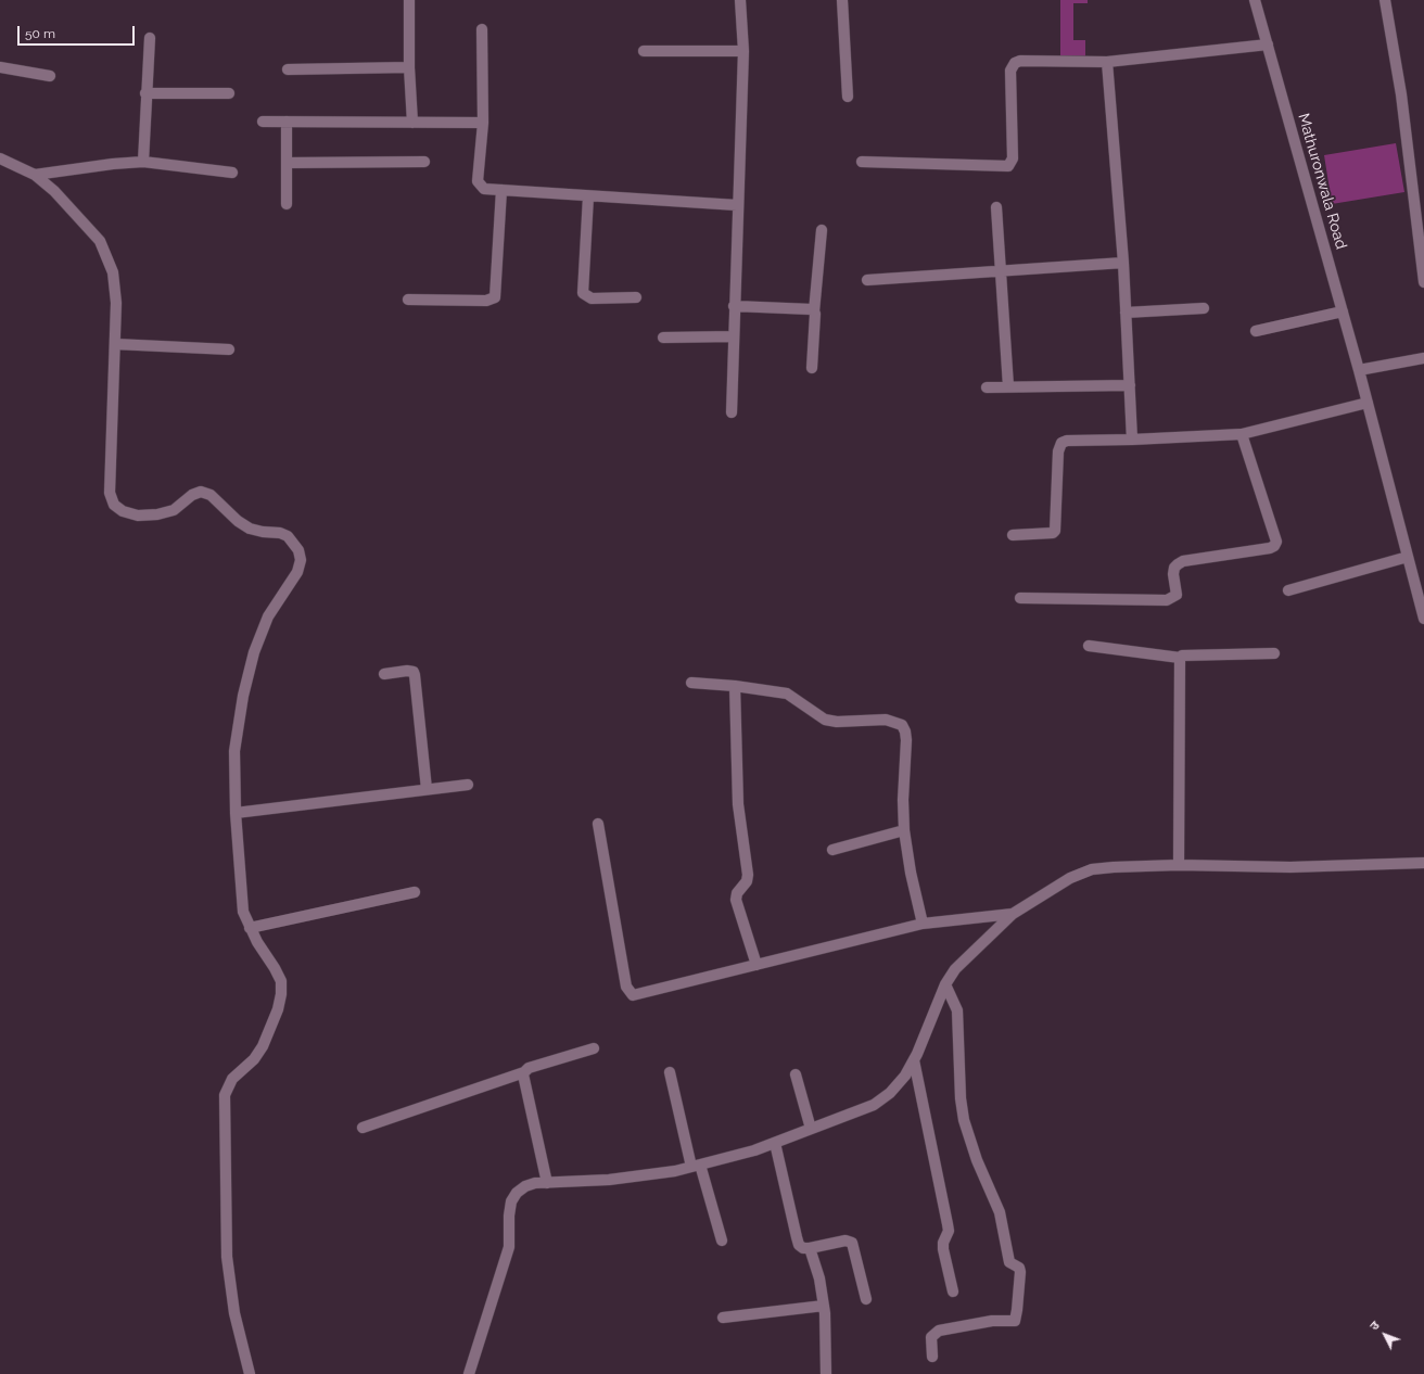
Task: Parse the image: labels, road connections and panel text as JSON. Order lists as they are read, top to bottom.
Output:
{
  "streets": {
    "street": ["Mathuronwala Road"]
  },
  "scale_bar": "50 m",
  "north": "top left"
}
